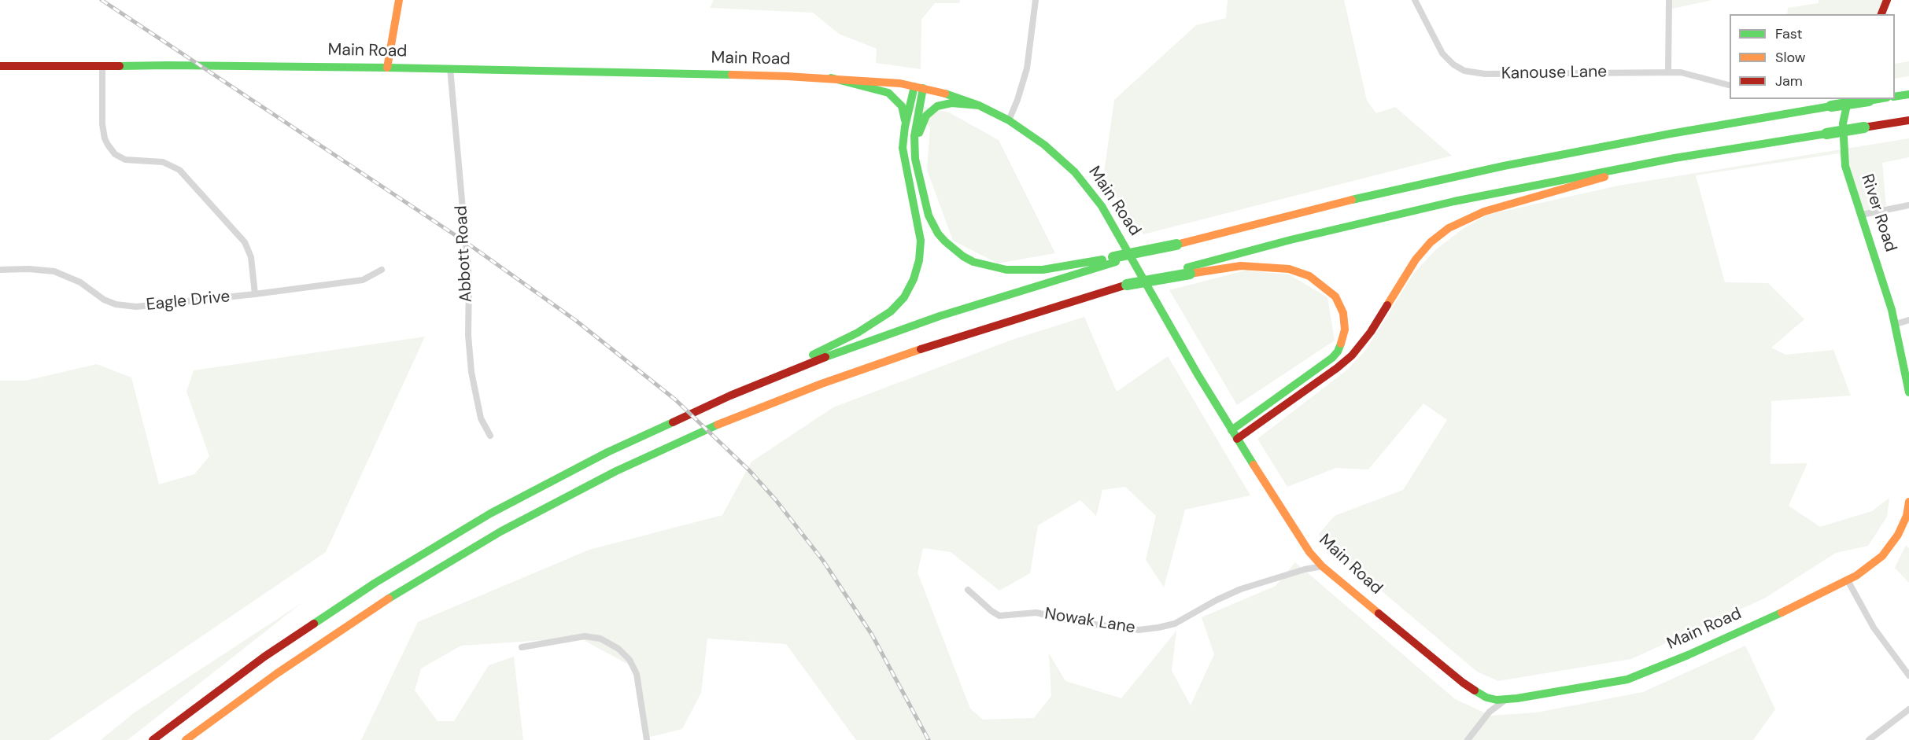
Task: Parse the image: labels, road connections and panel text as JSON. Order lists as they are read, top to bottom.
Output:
{
  "streets": {
    "main road": ["Main Road", "River Road"],
    "street": [
      "Kanouse Lane",
      "Abbott Road",
      "Eagle Drive",
      "Nowak Lane"
    ]
  },
  "crossings": [
    ["Main Road", "Abbott Road"],
    ["Main Road", "Nowak Lane"]
  ],
  "legend": ["Fast", "Slow", "Jam"]
}
